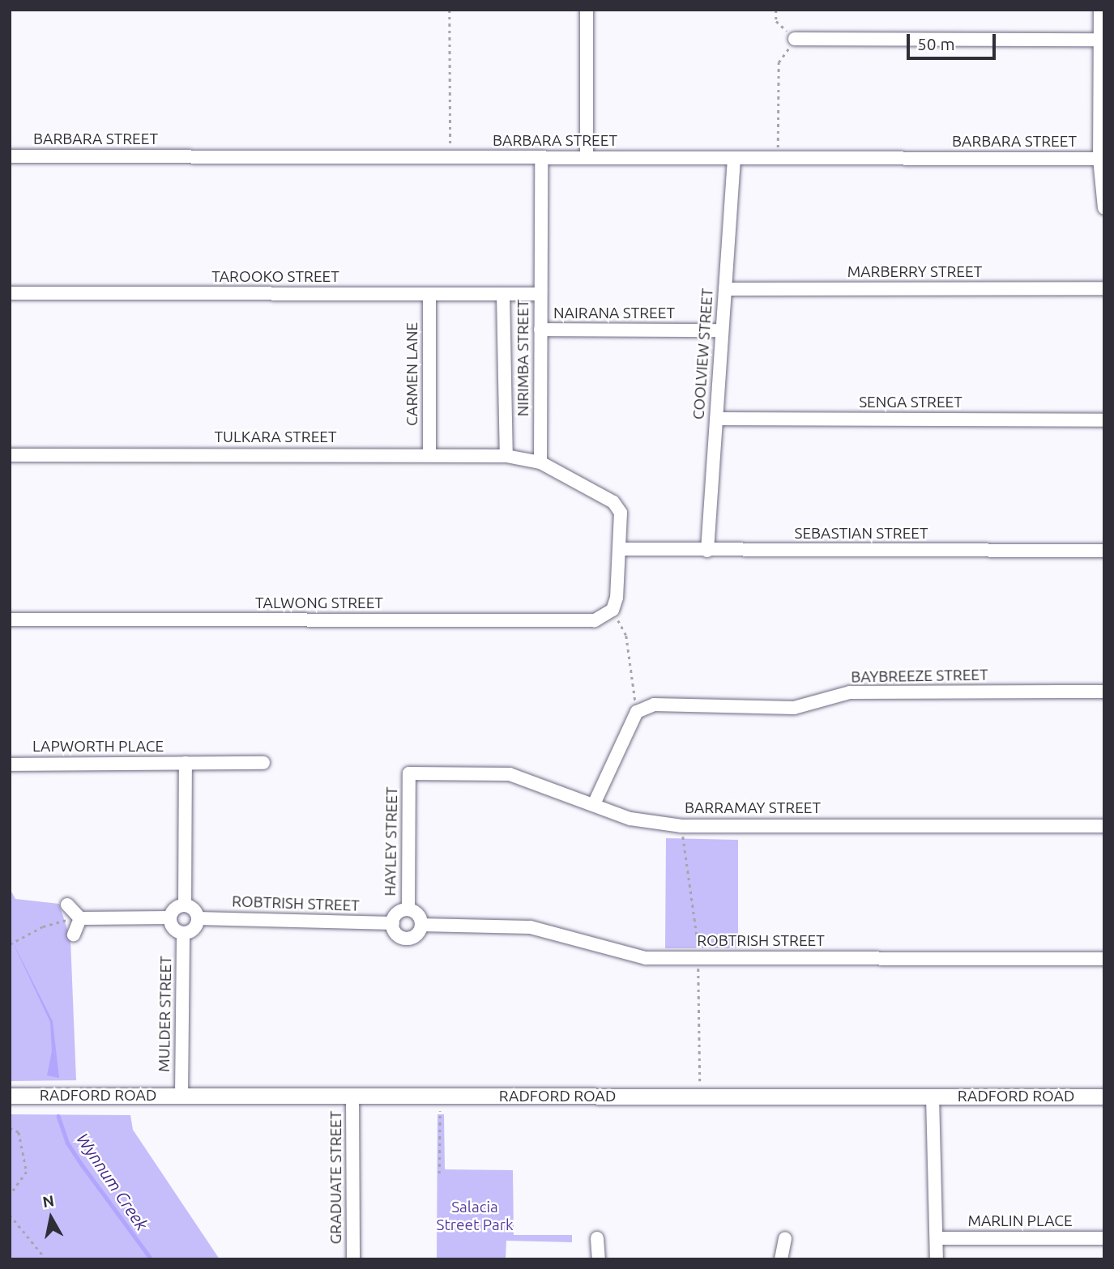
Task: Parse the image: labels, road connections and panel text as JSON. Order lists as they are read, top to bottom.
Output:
{
  "streets": {
    "street": [
      "BARBARA STREET",
      "MARBERRY STREET",
      "TAROOKO STREET",
      "NAIRANA STREET",
      "COOLVIEW STREET",
      "NIRIMBA STREET",
      "CARMEN LANE",
      "SENGA STREET",
      "TULKARA STREET",
      "SEBASTIAN STREET",
      "TALWONG STREET",
      "BAYBREEZE STREET",
      "LAPWORTH PLACE",
      "BARRAMAY STREET",
      "HAYLEY STREET",
      "ROBTRISH STREET",
      "MULDER STREET",
      "RADFORD ROAD",
      "GRADUATE STREET",
      "MARLIN PLACE"
    ]
  },
  "crossings": [
    ["BARBARA STREET", "COOLVIEW STREET"],
    ["BARBARA STREET", "NIRIMBA STREET"],
    ["MARBERRY STREET", "COOLVIEW STREET"],
    ["TAROOKO STREET", "NIRIMBA STREET"],
    ["TAROOKO STREET", "CARMEN LANE"],
    ["NAIRANA STREET", "COOLVIEW STREET"],
    ["NAIRANA STREET", "NIRIMBA STREET"],
    ["COOLVIEW STREET", "SENGA STREET"],
    ["COOLVIEW STREET", "SEBASTIAN STREET"],
    ["NIRIMBA STREET", "TULKARA STREET"],
    ["CARMEN LANE", "TULKARA STREET"],
    ["LAPWORTH PLACE", "ROBTRISH STREET"],
    ["LAPWORTH PLACE", "MULDER STREET"],
    ["BARRAMAY STREET", "HAYLEY STREET"],
    ["HAYLEY STREET", "ROBTRISH STREET"],
    ["ROBTRISH STREET", "MULDER STREET"],
    ["MULDER STREET", "RADFORD ROAD"],
    ["RADFORD ROAD", "GRADUATE STREET"]
  ],
  "water": ["Wynnum Creek"],
  "parks": ["Salacia Street Park"],
  "scale_bar": "50 m",
  "north": "top"
}
